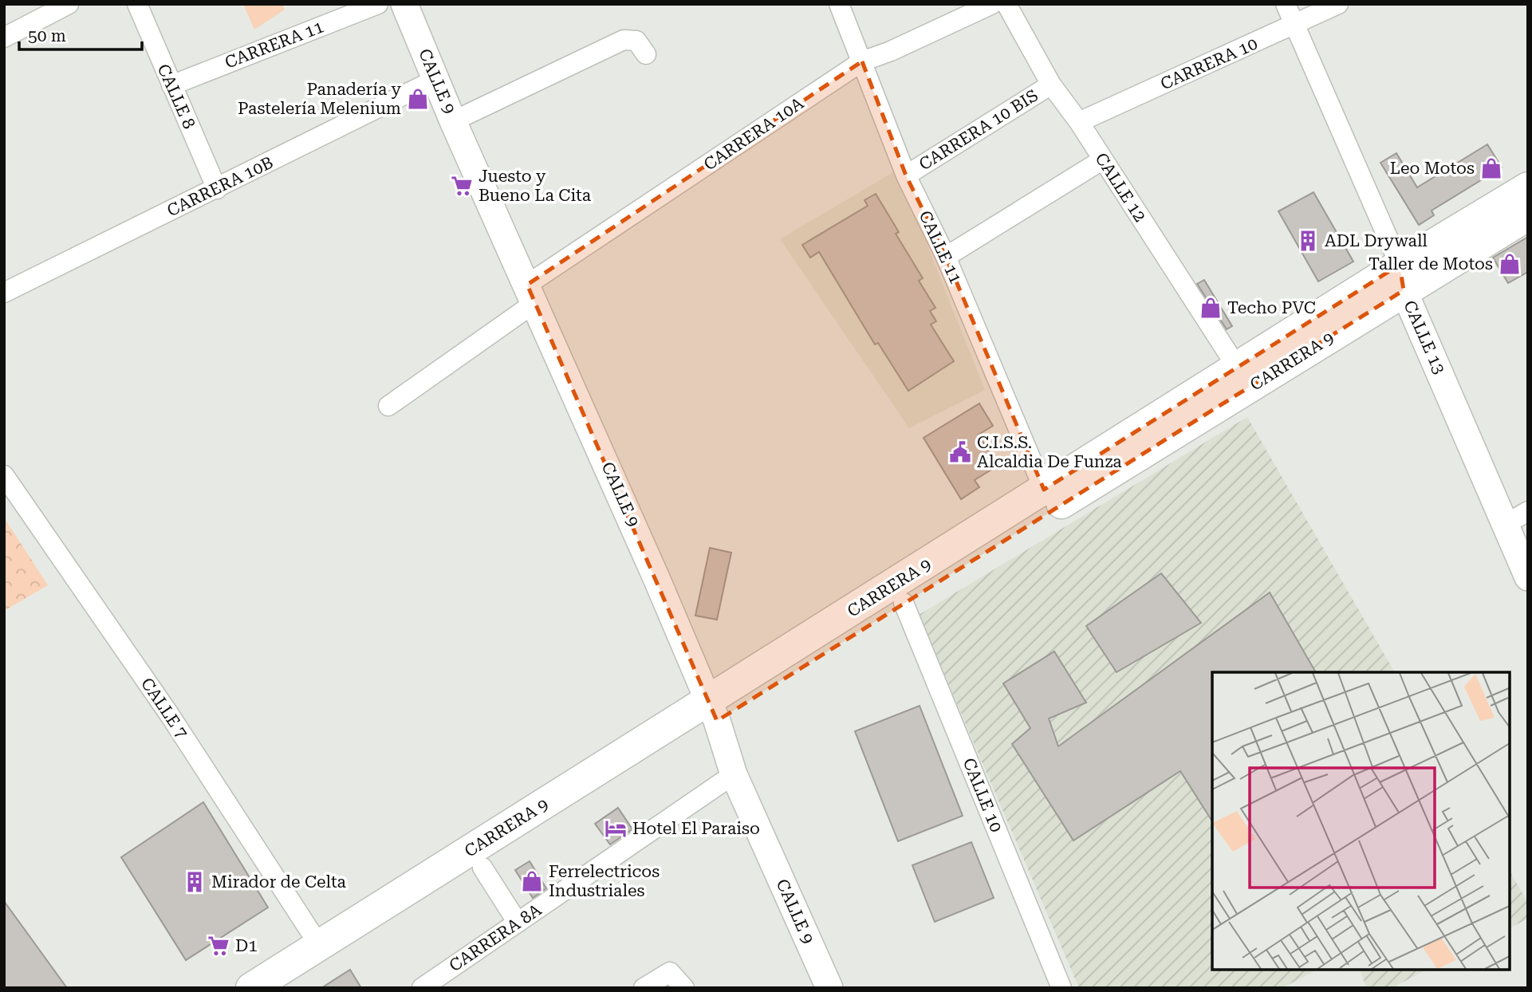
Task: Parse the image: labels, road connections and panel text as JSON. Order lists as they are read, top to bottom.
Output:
{
  "streets": {
    "main road": ["CALLE 9", "CALLE 13", "CARRERA 9"],
    "street": [
      "CARRERA 11",
      "CARRERA 10",
      "CALLE 8",
      "CARRERA 10 BIS",
      "CARRERA 10A",
      "CARRERA 10B",
      "CALLE 12",
      "CALLE 11",
      "CALLE 7",
      "CALLE 10",
      "CARRERA 8A"
    ]
  },
  "crossings": [
    ["CARRERA 11", "CALLE 8"],
    ["CARRERA 10", "CALLE 12"],
    ["CARRERA 10", "CALLE 13"],
    ["CALLE 9", "CARRERA 10A"],
    ["CALLE 9", "CARRERA 10B"],
    ["CALLE 9", "CARRERA 9"],
    ["CALLE 9", "CARRERA 8A"],
    ["CALLE 8", "CARRERA 10B"],
    ["CARRERA 10 BIS", "CALLE 12"],
    ["CARRERA 10 BIS", "CALLE 11"],
    ["CARRERA 10A", "CALLE 11"],
    ["CALLE 12", "CARRERA 9"],
    ["CALLE 11", "CARRERA 9"],
    ["CALLE 13", "CARRERA 9"],
    ["CARRERA 9", "CALLE 7"],
    ["CARRERA 9", "CALLE 10"]
  ],
  "places": {
    "shop": [
      "Panadería y Pastelería Melenium",
      "Leo Motos",
      "Taller de Motos",
      "Techo PVC",
      "Ferrelectricos Industriales"
    ],
    "supermarket": ["Juesto y Bueno La Cita", "D1"],
    "building": ["ADL Drywall", "Mirador de Celta"],
    "public building": ["C.I.S.S. Alcaldia De Funza"],
    "hotel": ["Hotel El Paraiso"]
  },
  "scale_bar": "50 m"
}
